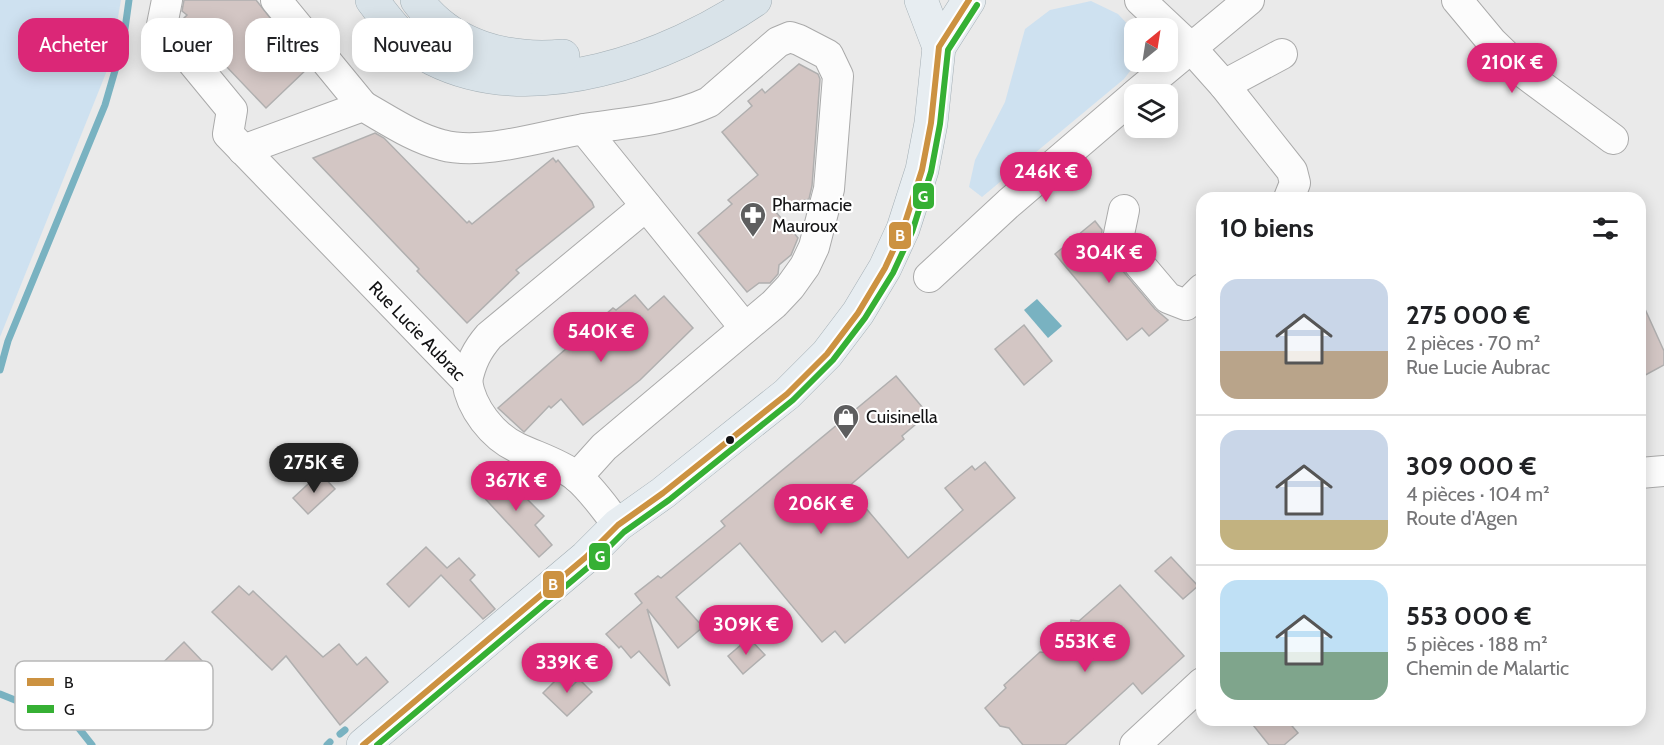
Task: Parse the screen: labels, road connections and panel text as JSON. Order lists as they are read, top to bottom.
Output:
{
  "streets": {
    "street": ["Rue Lucie Aubrac"]
  },
  "places": {
    "pharmacy": ["Pharmacie Mauroux"],
    "shop": ["Cuisinella"]
  },
  "lines": ["transit line B", "transit line G"],
  "legend": ["B", "G"],
  "north": "top right",
  "page": {
    "chip": [
      "Acheter",
      "Louer",
      "Filtres",
      "Nouveau"
    ],
    "price": [
      "210K €",
      "246K €",
      "304K €",
      "540K €",
      "275K €",
      "367K €",
      "206K €",
      "309K €",
      "553K €",
      "339K €"
    ],
    "heading": "10 biens",
    "list": [
      {
        "name": "275 000 €",
        "note": "2 pièces · 70 m² · Rue Lucie Aubrac"
      },
      {
        "name": "309 000 €",
        "note": "4 pièces · 104 m² · Route d'Agen"
      },
      {
        "name": "553 000 €",
        "note": "5 pièces · 188 m² · Chemin de Malartic"
      }
    ]
  }
}
